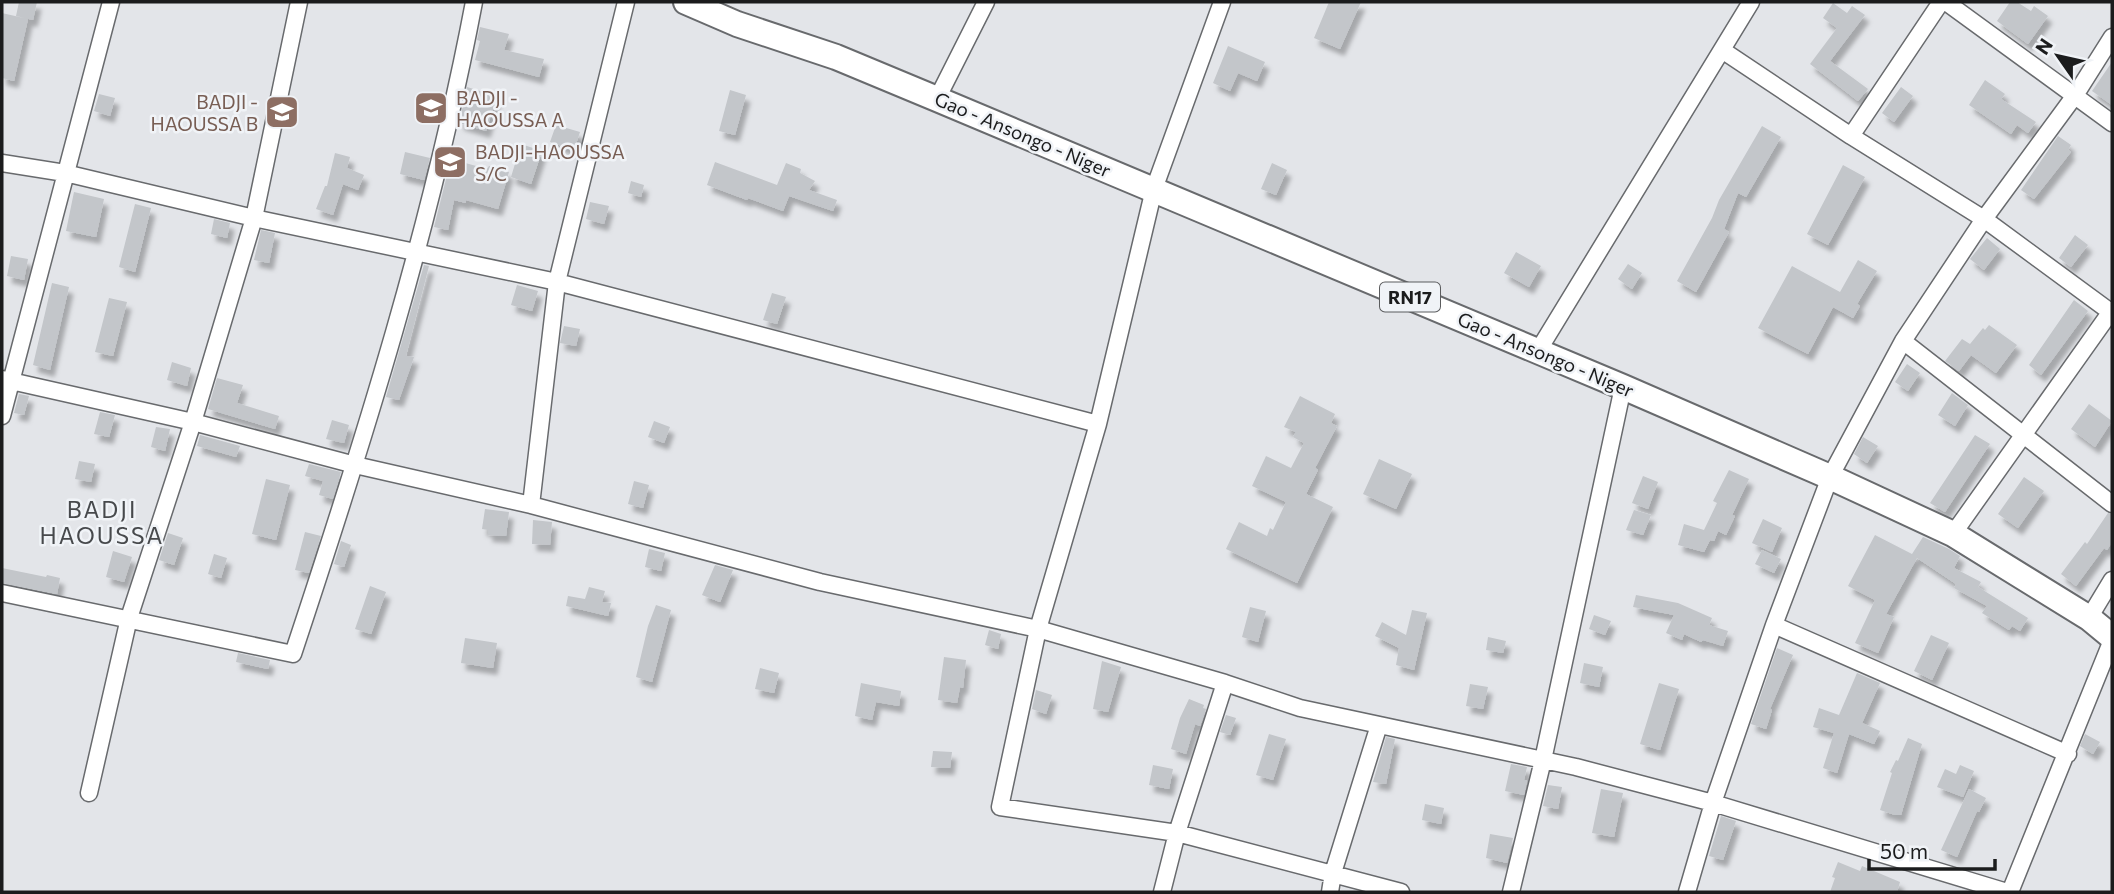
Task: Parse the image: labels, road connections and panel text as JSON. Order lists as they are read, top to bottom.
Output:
{
  "streets": {
    "main road": ["Gao - Ansongo - Niger", "RN17"]
  },
  "districts": ["BADJI HAOUSSA"],
  "places": {
    "school or university": ["BADJI - HAOUSSA A", "BADJI - HAOUSSA B", "BADJI-HAOUSSA S/C"]
  },
  "scale_bar": "50 m",
  "north": "top left"
}
